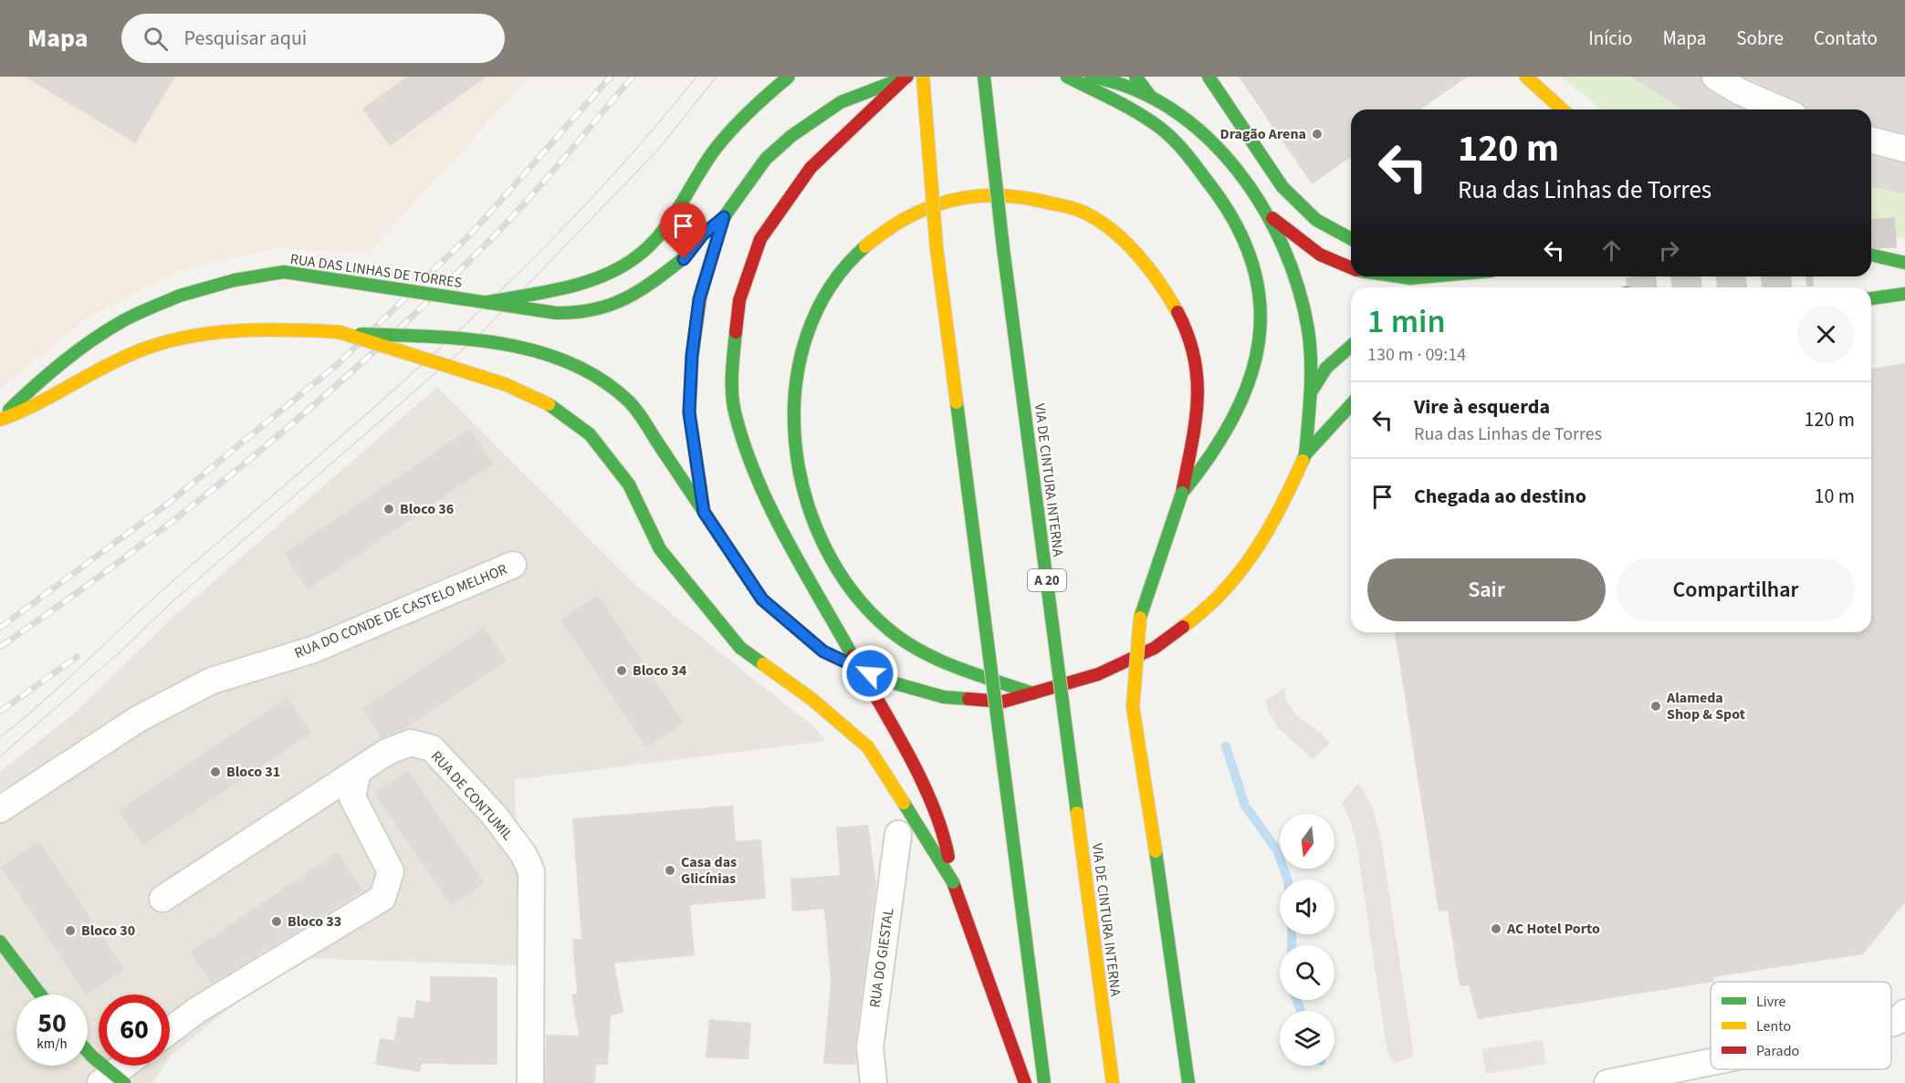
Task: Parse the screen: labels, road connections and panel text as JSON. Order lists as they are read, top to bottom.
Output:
{
  "streets": {
    "main road": ["RUA DAS LINHAS DE TORRES", "VIA DE CINTURA INTERNA", "A 20"],
    "street": ["RUA DO CONDE DE CASTELO MELHOR", "RUA DE CONTUMIL", "RUA DO GIESTAL"]
  },
  "places": [
    "Dragão Arena",
    "Bloco 36",
    "Bloco 34",
    "Alameda Shop & Spot",
    "Bloco 31",
    "Casa das Glicínias",
    "Bloco 33",
    "AC Hotel Porto",
    "Bloco 30"
  ],
  "legend": ["Livre", "Lento", "Parado"],
  "north": "bottom",
  "page": {
    "header": "Mapa",
    "search": "Pesquisar aqui",
    "nav": [
      "Início",
      "Mapa",
      "Sobre",
      "Contato"
    ],
    "turn": ["120 m", "Rua das Linhas de Torres"],
    "heading": ["1 min", "130 m · 09:14"],
    "list": [
      {
        "name": "Vire à esquerda",
        "note": "Rua das Linhas de Torres",
        "value": "120 m"
      },
      {
        "name": "Chegada ao destino",
        "value": "10 m"
      }
    ],
    "buttons": ["Sair", "Compartilhar"],
    "speed": "50 km/h",
    "limit": "60"
  }
}
